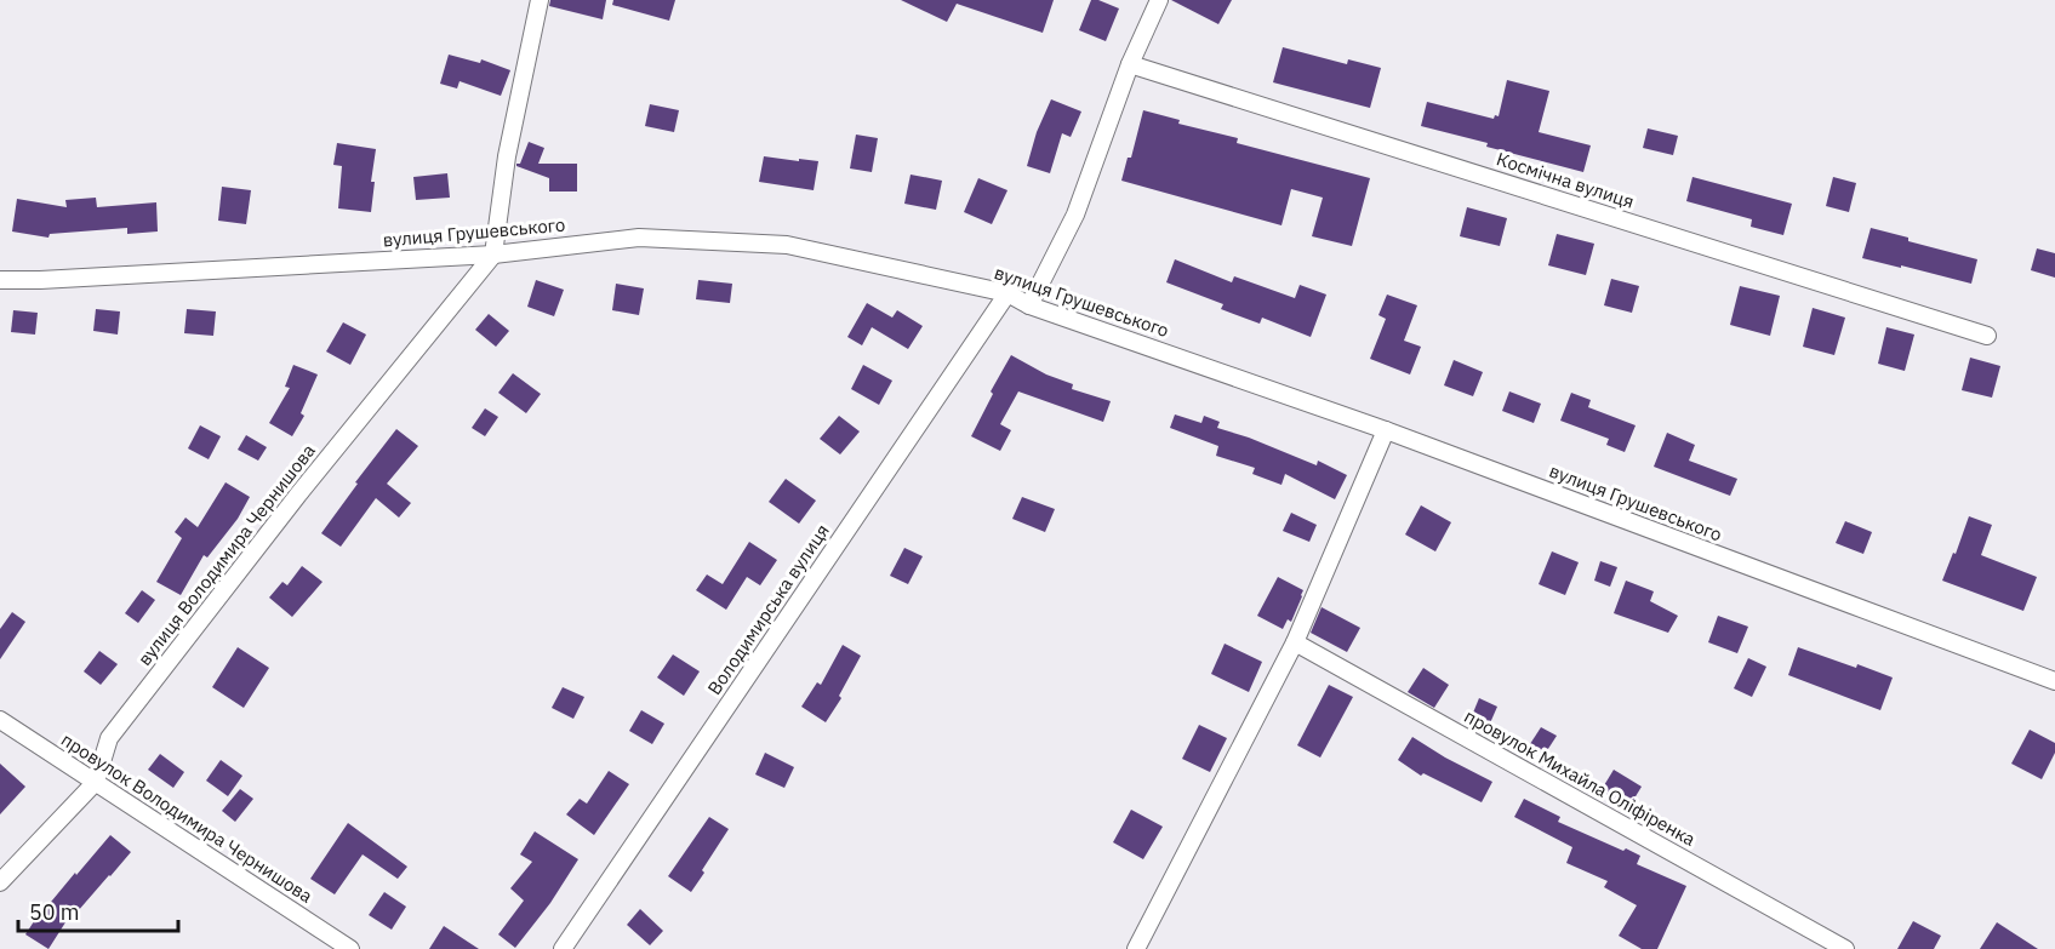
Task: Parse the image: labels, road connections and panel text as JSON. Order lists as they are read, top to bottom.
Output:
{
  "streets": {
    "street": [
      "Космічна вулиця",
      "вулиця Грушевського",
      "вулиця Володимира Чернишова",
      "Володимирська вулиця",
      "провулок Михайла Оліфіренка",
      "провулок Володимира Чернишова"
    ]
  },
  "crossings": [
    ["вулиця Грушевського", "вулиця Володимира Чернишова"],
    ["вулиця Грушевського", "Володимирська вулиця"],
    ["вулиця Володимира Чернишова", "провулок Володимира Чернишова"]
  ],
  "scale_bar": "50 m"
}
